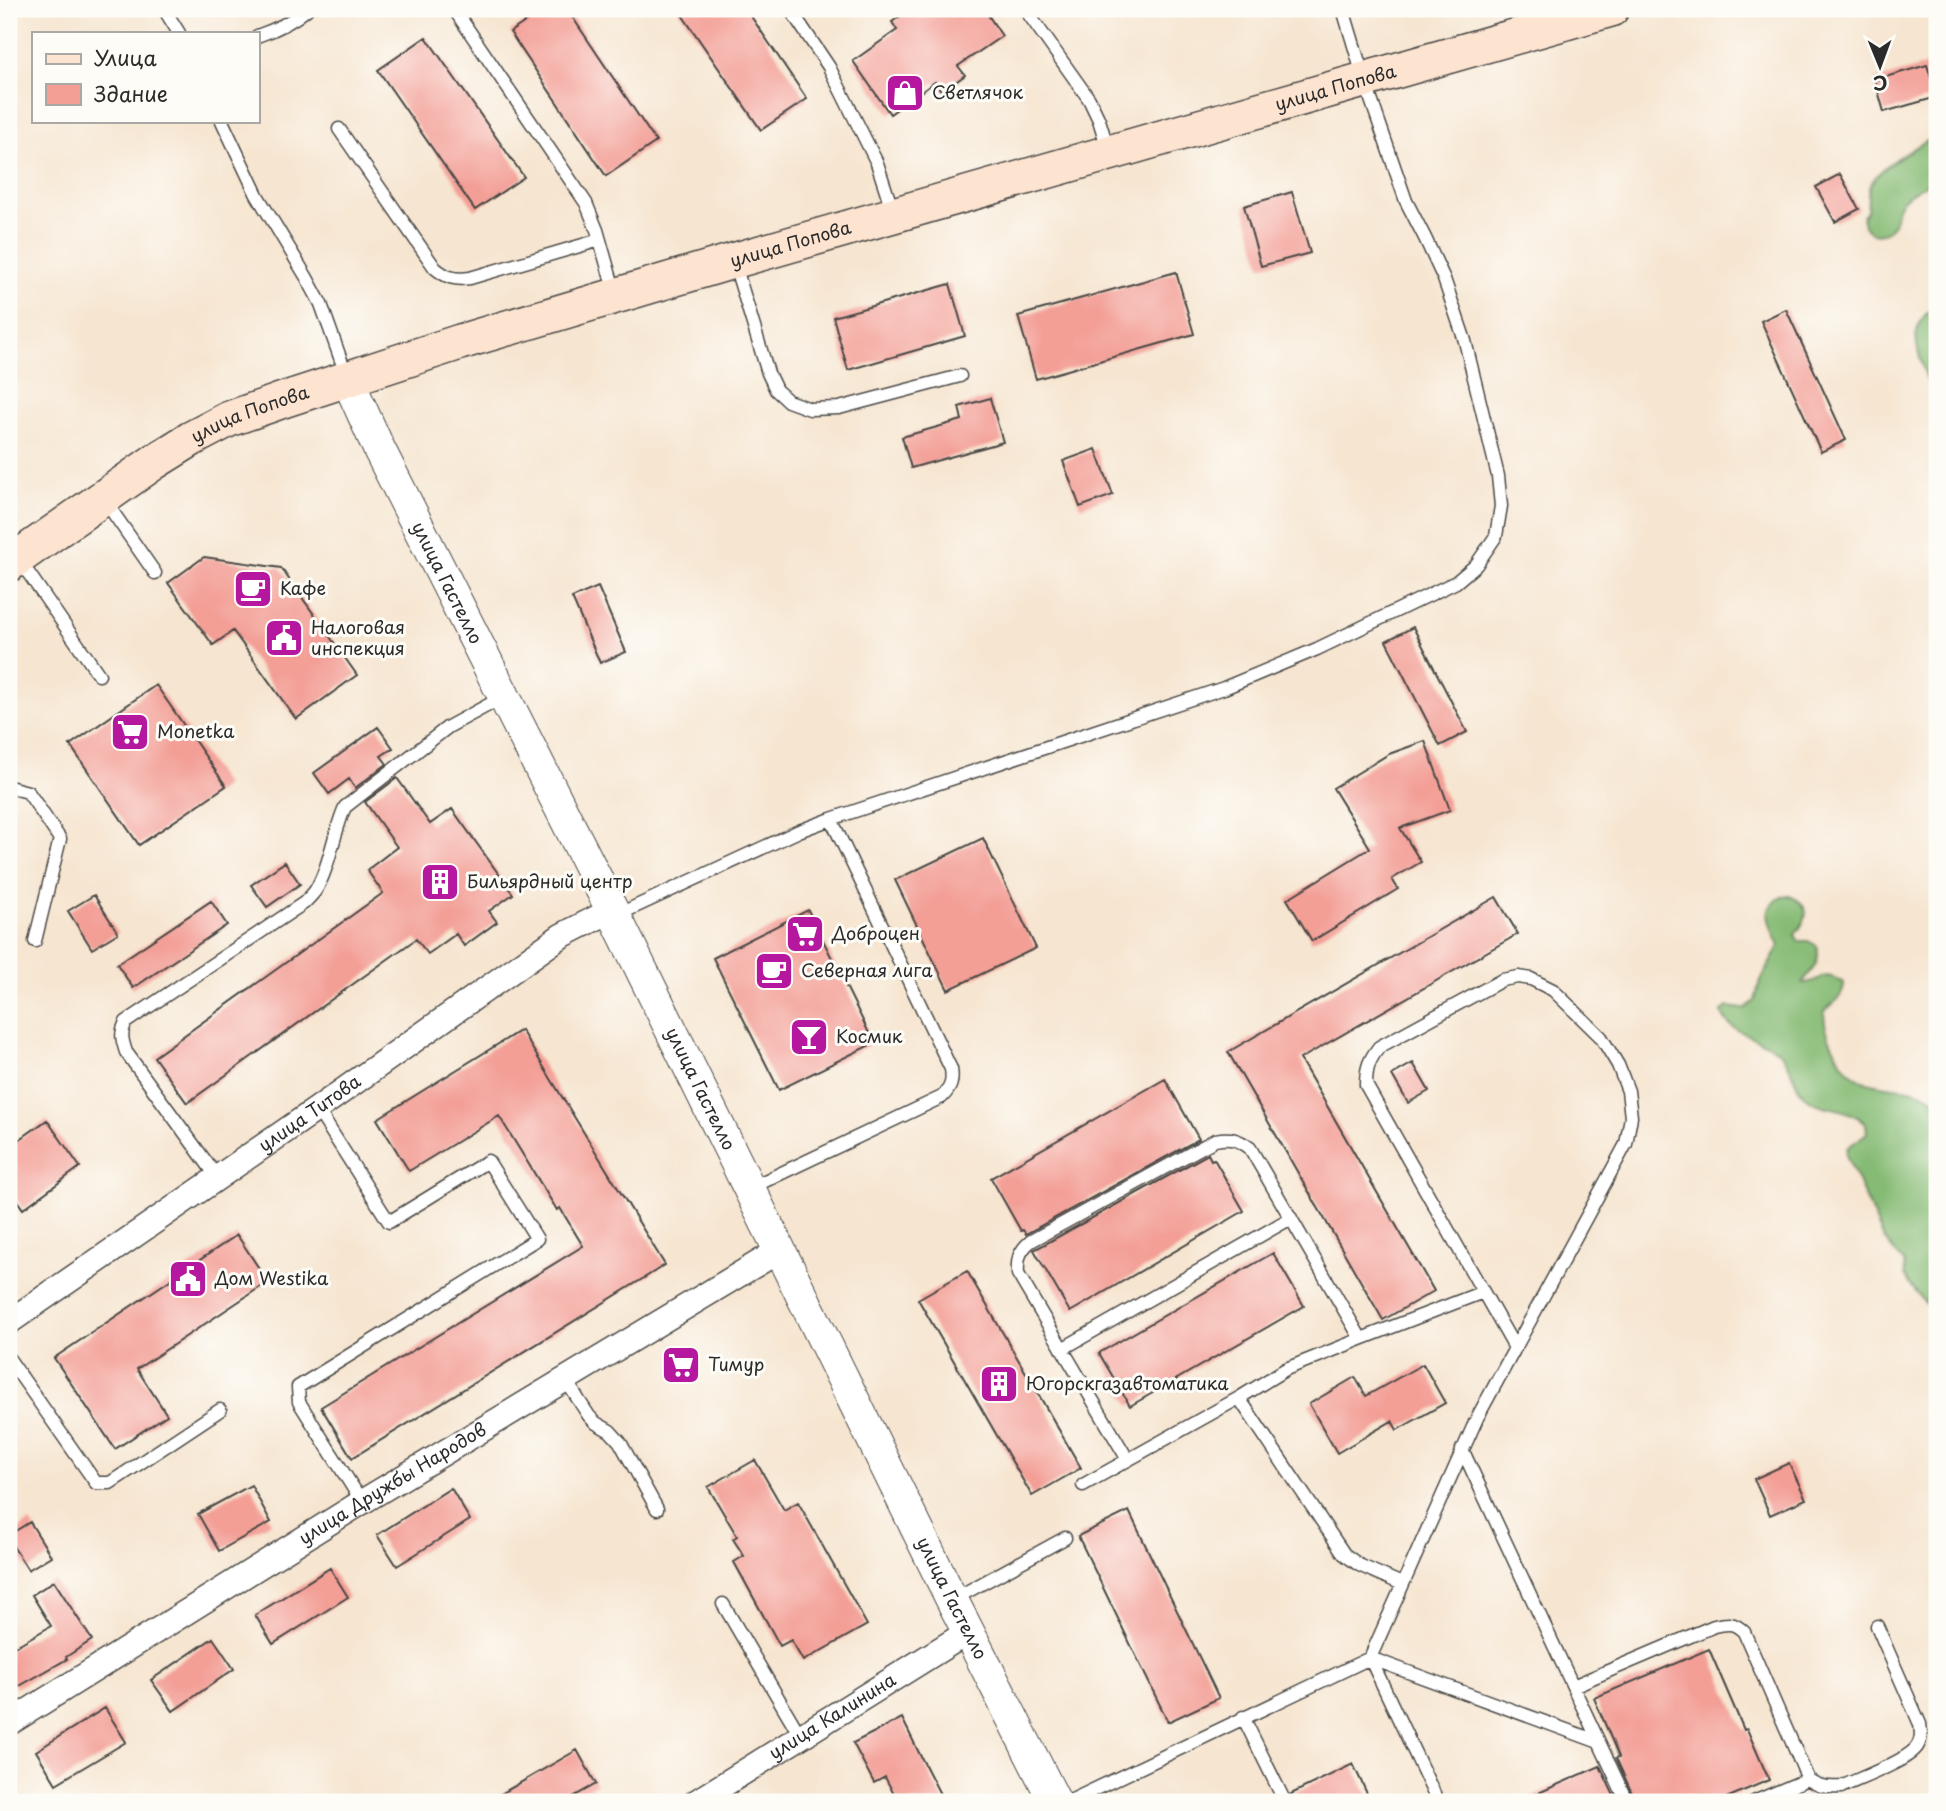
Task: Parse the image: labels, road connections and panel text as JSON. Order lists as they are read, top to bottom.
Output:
{
  "streets": {
    "main road": ["улица Попова"],
    "street": [
      "улица Гастелло",
      "улица Титова",
      "улица Дружбы Народов",
      "улица Калинина"
    ]
  },
  "crossings": [
    ["улица Попова", "улица Гастелло"],
    ["улица Гастелло", "улица Титова"],
    ["улица Гастелло", "улица Дружбы Народов"],
    ["улица Гастелло", "улица Калинина"]
  ],
  "places": {
    "shop": ["Светлячок"],
    "cafe": ["Кафе", "Северная лига"],
    "public building": ["Налоговая инспекция", "Дом Westika"],
    "supermarket": ["Monetka", "Доброцен", "Тимур"],
    "building": ["Бильярдный центр", "Югорскгазавтоматика"],
    "bar": ["Космик"]
  },
  "legend": ["Улица", "Здание"],
  "north": "bottom"
}
